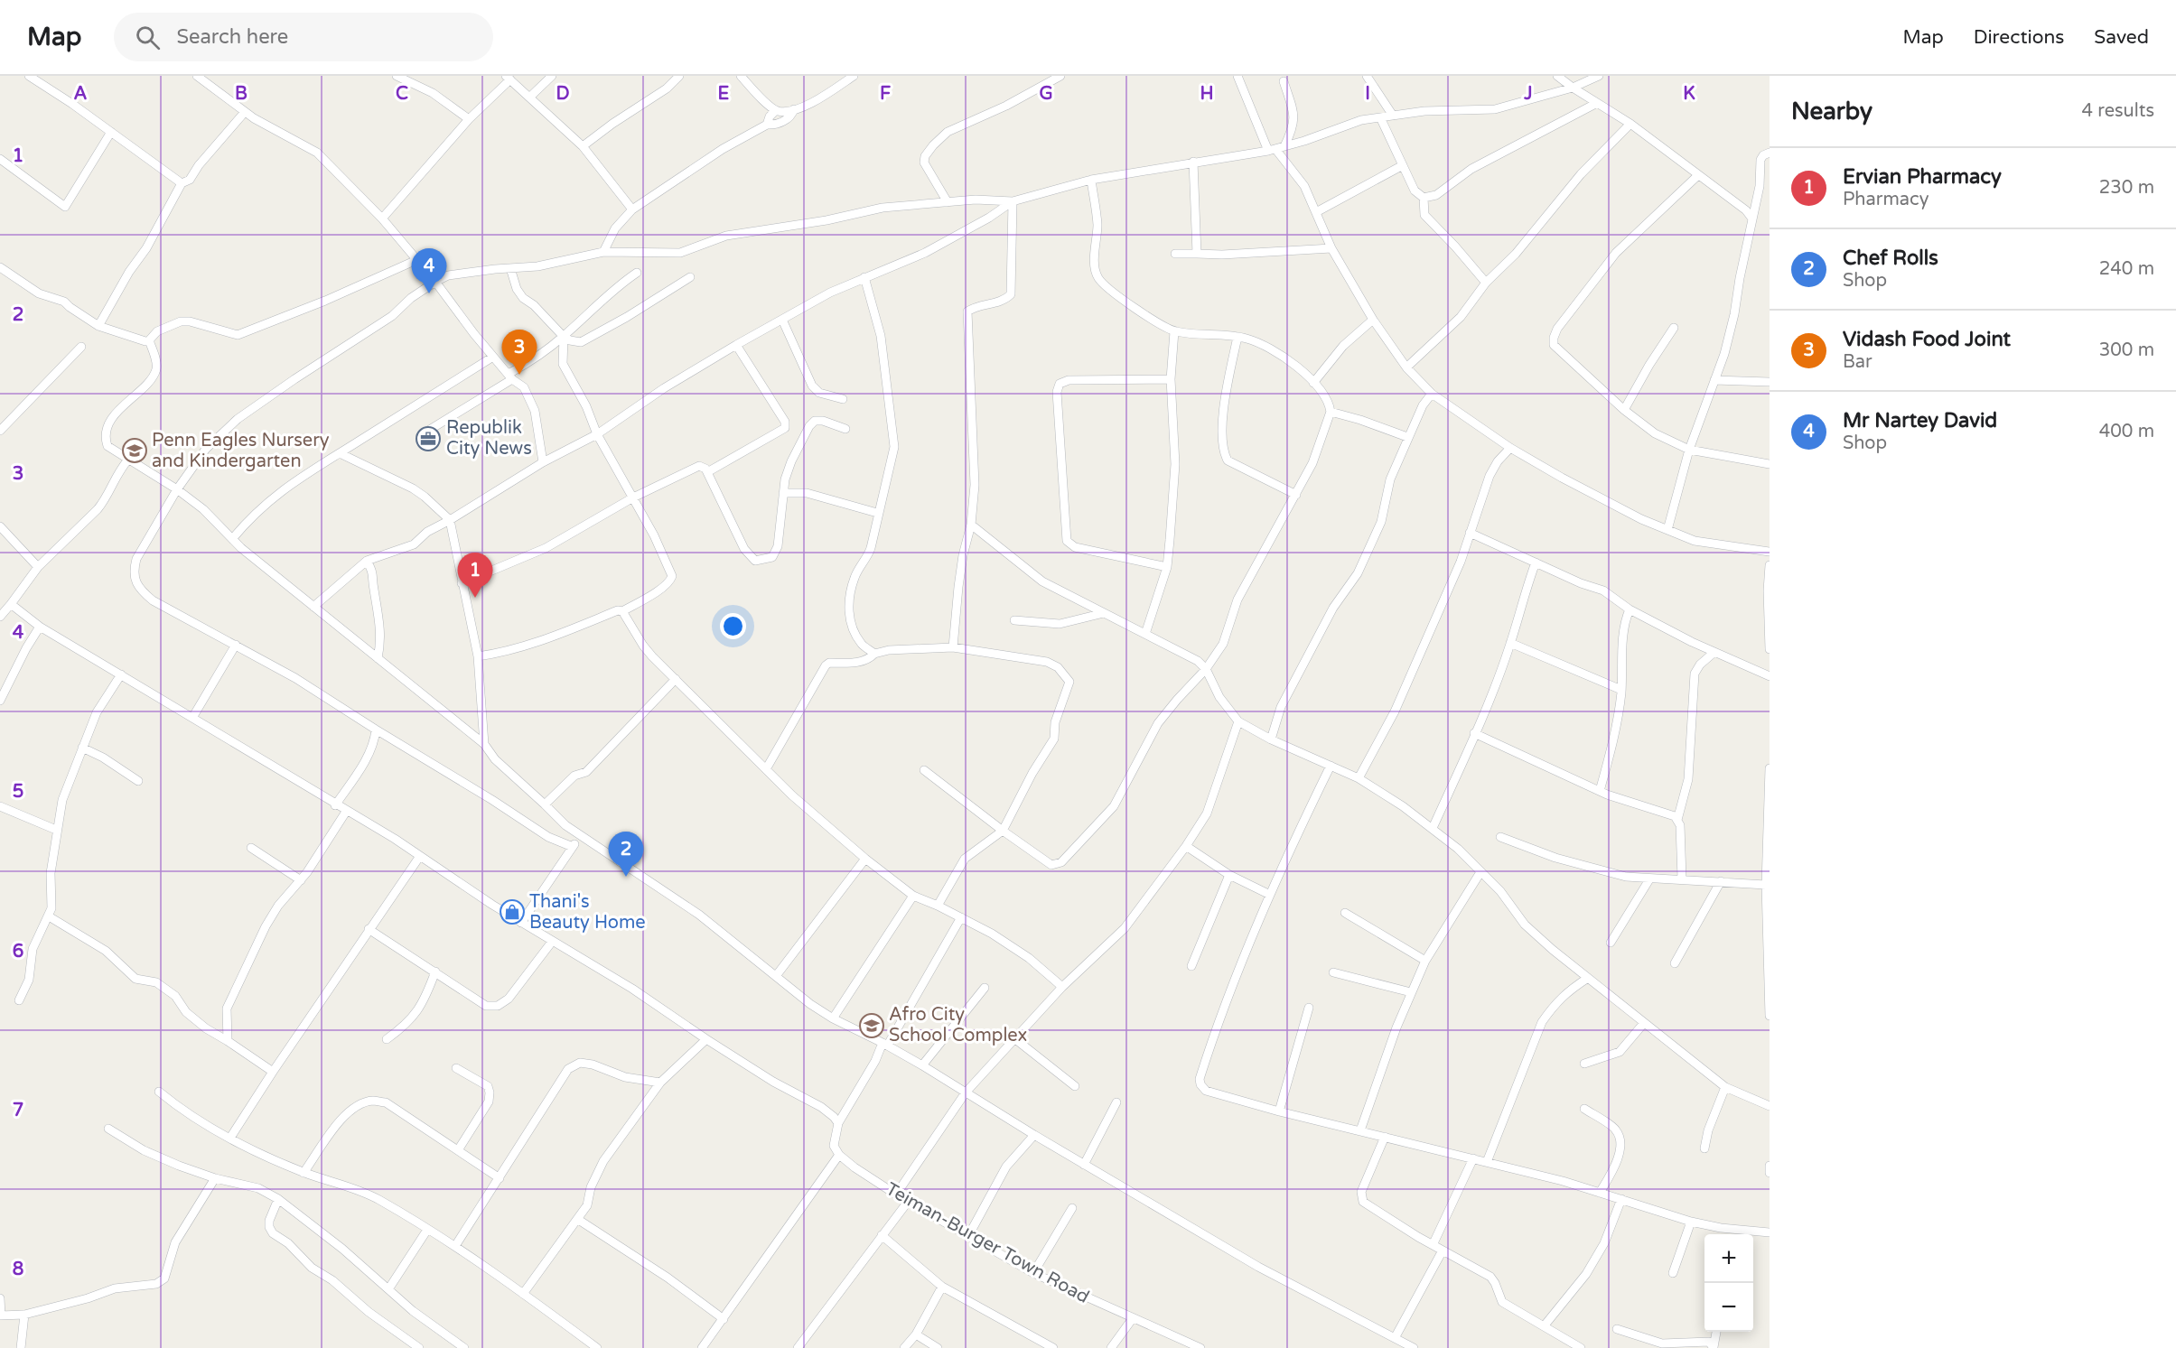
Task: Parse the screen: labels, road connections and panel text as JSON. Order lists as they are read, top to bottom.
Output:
{
  "streets": {
    "street": ["Teiman-Burger Town Road"]
  },
  "places": {
    "office": ["Republik City News"],
    "school or university": ["Penn Eagles Nursery and Kindergarten", "Afro City School Complex"],
    "shop": ["Thani's Beauty Home"]
  },
  "page": {
    "header": "Map",
    "search": "Search here",
    "nav": ["Map", "Directions", "Saved"],
    "heading": ["Nearby", "4 results"],
    "list": [
      {
        "mark": "1",
        "name": "Ervian Pharmacy",
        "note": "Pharmacy",
        "value": "230 m"
      },
      {
        "mark": "2",
        "name": "Chef Rolls",
        "note": "Shop",
        "value": "240 m"
      },
      {
        "mark": "3",
        "name": "Vidash Food Joint",
        "note": "Bar",
        "value": "300 m"
      },
      {
        "mark": "4",
        "name": "Mr Nartey David",
        "note": "Shop",
        "value": "400 m"
      }
    ],
    "pins": [
      "4",
      "3",
      "1",
      "2"
    ],
    "map_buttons": ["+", "−"]
  },
  "grid": {
    "columns": [
      "A",
      "B",
      "C",
      "D",
      "E",
      "F",
      "G",
      "H",
      "I",
      "J",
      "K"
    ],
    "rows": [
      "1",
      "2",
      "3",
      "4",
      "5",
      "6",
      "7",
      "8"
    ]
  }
}
